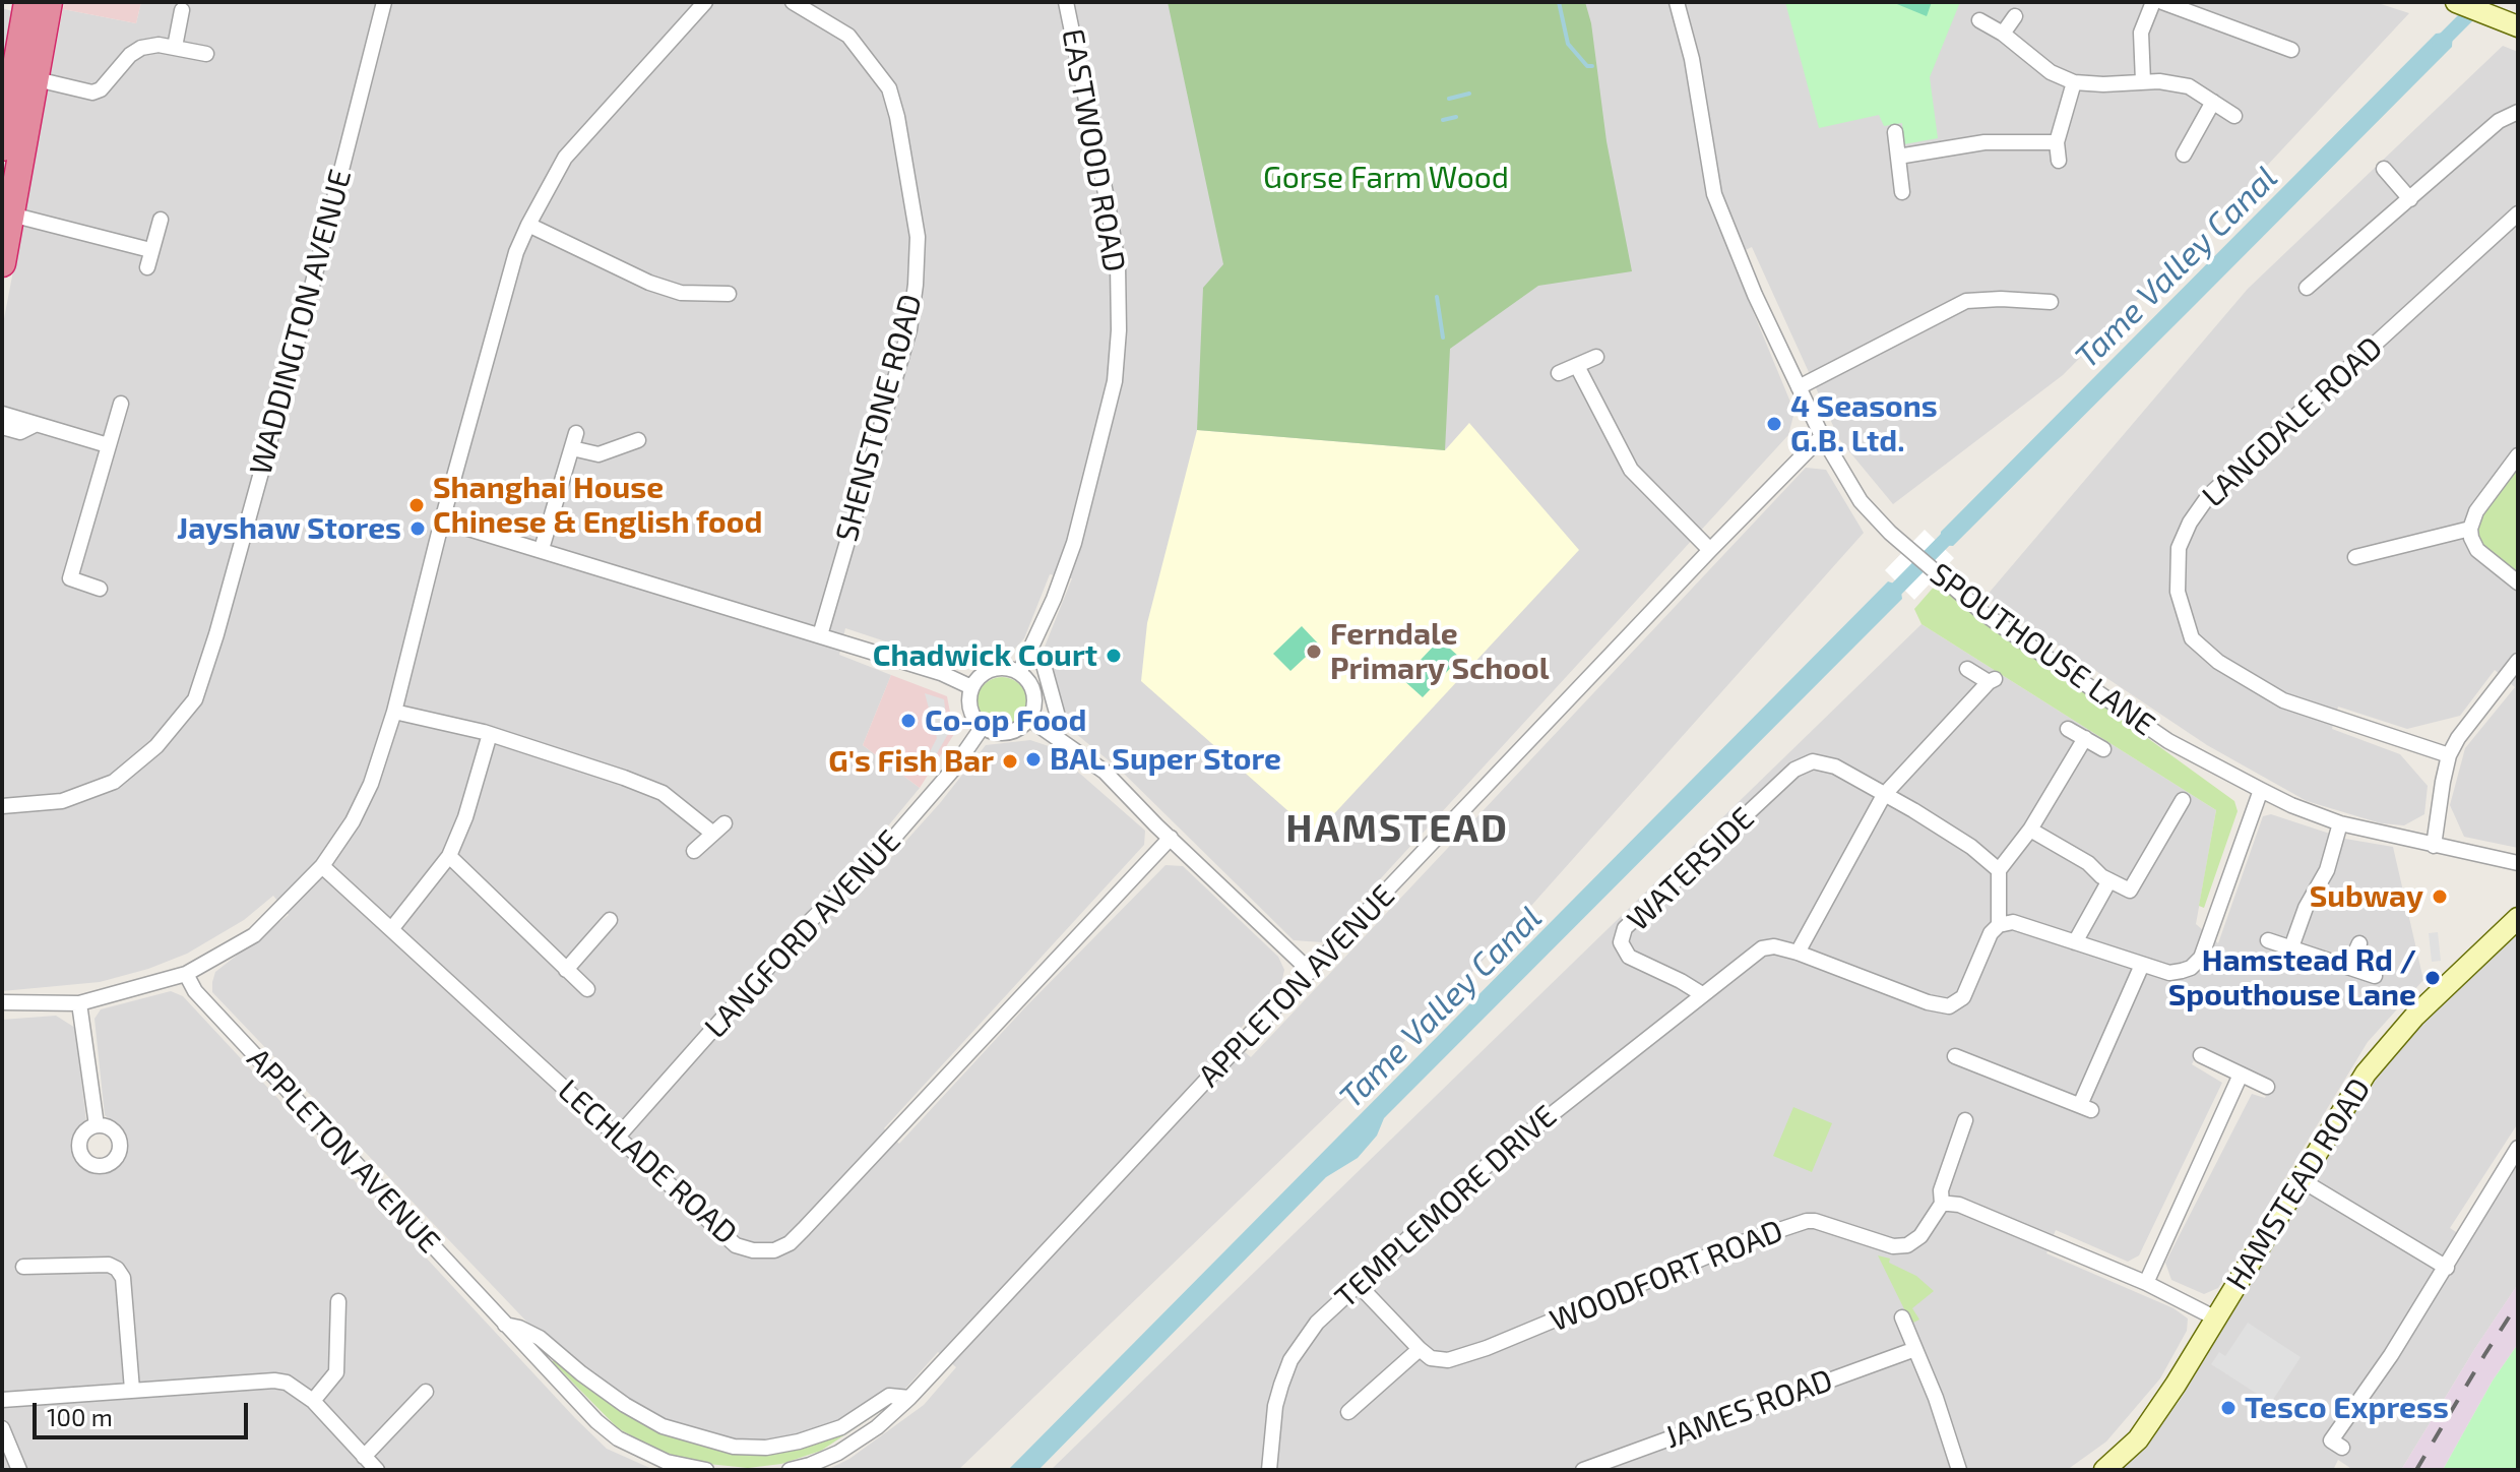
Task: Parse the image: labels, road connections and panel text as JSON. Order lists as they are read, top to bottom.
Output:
{
  "streets": {
    "main road": ["HAMSTEAD ROAD"],
    "street": [
      "EASTWOOD ROAD",
      "WADDINGTON AVENUE",
      "SHENSTONE ROAD",
      "LANGDALE ROAD",
      "SPOUTHOUSE LANE",
      "WATERSIDE",
      "LANGFORD AVENUE",
      "APPLETON AVENUE",
      "LECHLADE ROAD",
      "TEMPLEMORE DRIVE",
      "WOODFORT ROAD",
      "JAMES ROAD"
    ]
  },
  "crossings": [
    ["EASTWOOD ROAD", "LANGFORD AVENUE"],
    ["SPOUTHOUSE LANE", "APPLETON AVENUE"],
    ["WATERSIDE", "TEMPLEMORE DRIVE"],
    ["LANGFORD AVENUE", "LECHLADE ROAD"]
  ],
  "districts": ["HAMSTEAD"],
  "water": ["Tame Valley Canal"],
  "parks": ["Gorse Farm Wood"],
  "places": [
    "4 Seasons G.B. Ltd.",
    "Shanghai House Chinese & English food",
    "Jayshaw Stores",
    "Ferndale Primary School",
    "Chadwick Court",
    "Co-op Food",
    "BAL Super Store",
    "G's Fish Bar",
    "Subway",
    "Hamstead Rd / Spouthouse Lane",
    "Tesco Express"
  ],
  "scale_bar": "100 m"
}
